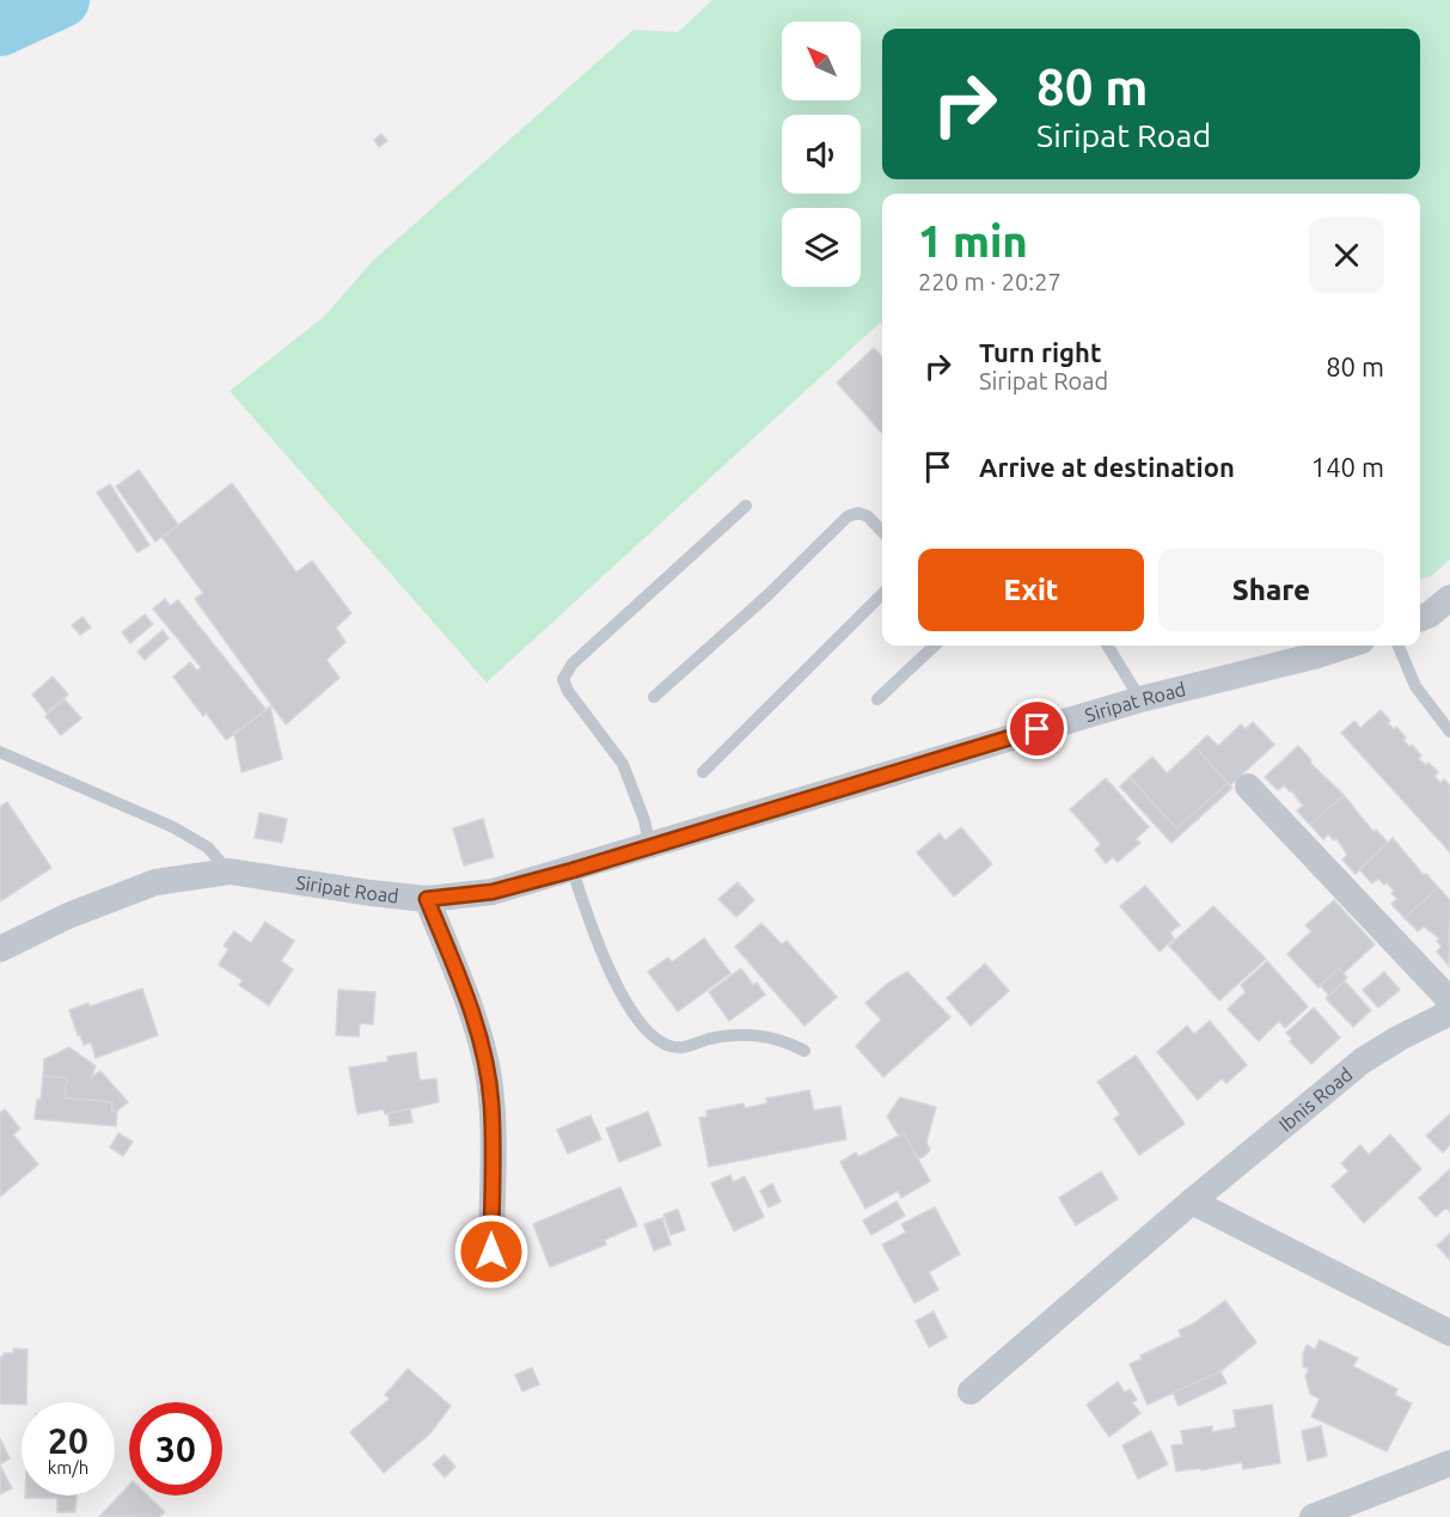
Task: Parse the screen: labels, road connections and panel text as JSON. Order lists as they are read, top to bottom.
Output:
{
  "streets": {
    "street": ["Siripat Road", "Ibnis Road"]
  },
  "north": "top left",
  "page": {
    "turn": ["80 m", "Siripat Road"],
    "heading": ["1 min", "220 m · 20:27"],
    "list": [
      {
        "name": "Turn right",
        "note": "Siripat Road",
        "value": "80 m"
      },
      {
        "name": "Arrive at destination",
        "value": "140 m"
      }
    ],
    "buttons": ["Exit", "Share"],
    "speed": "20 km/h",
    "limit": "30"
  }
}
